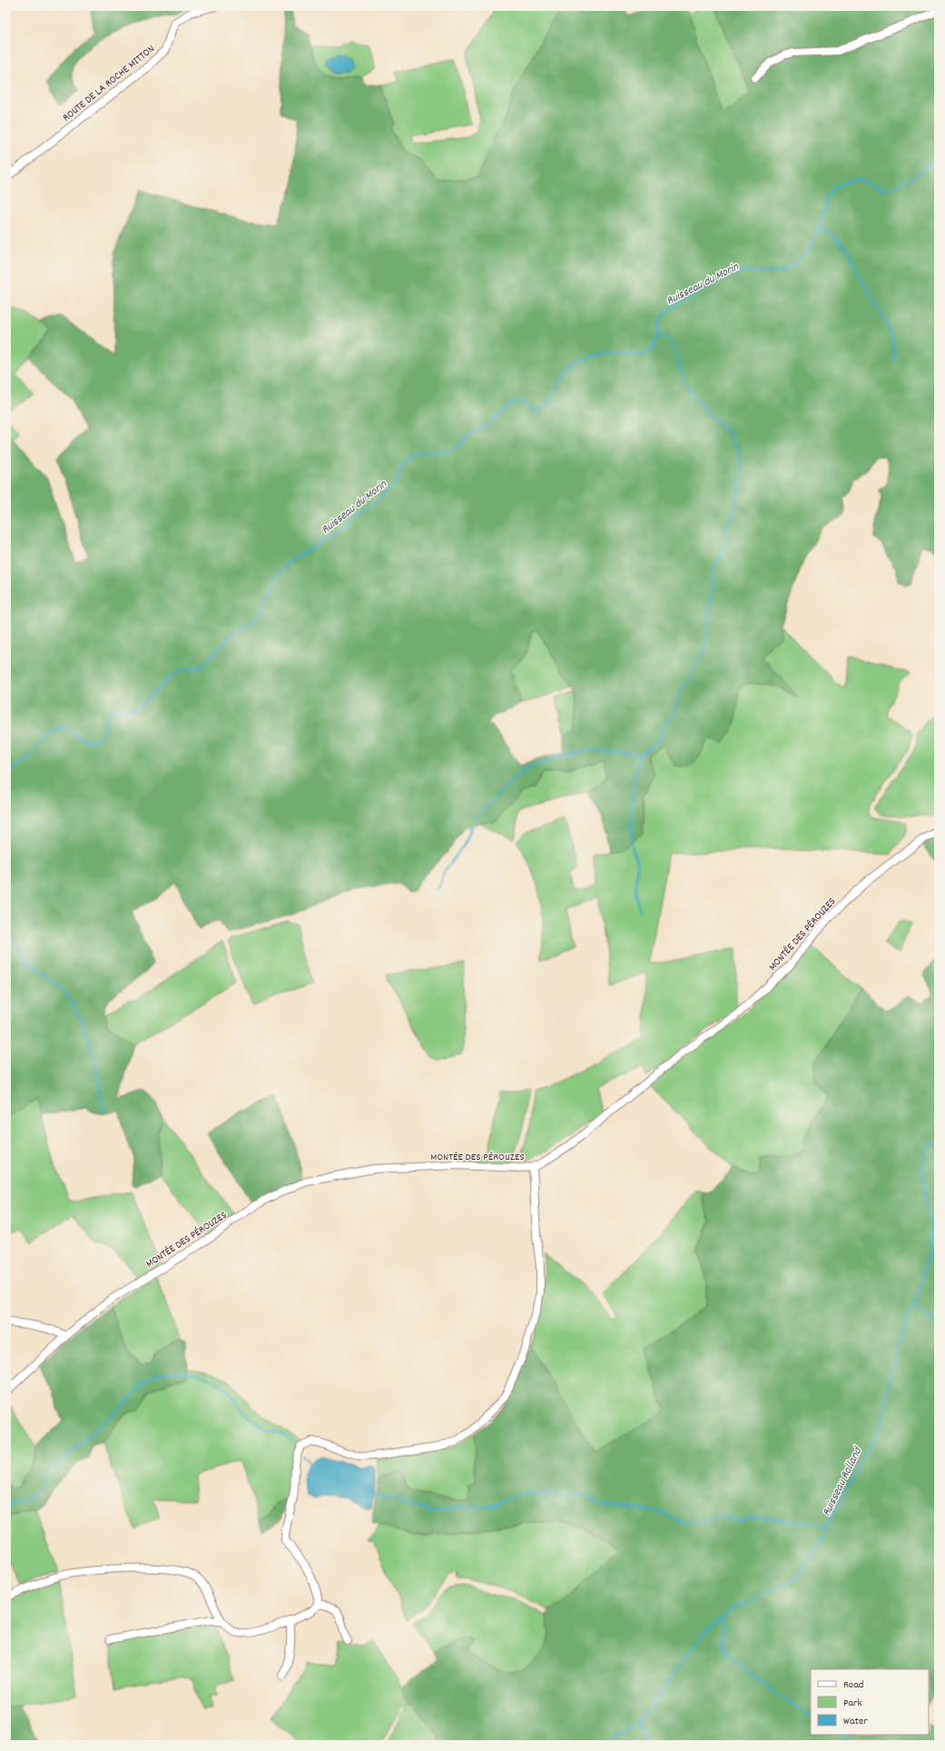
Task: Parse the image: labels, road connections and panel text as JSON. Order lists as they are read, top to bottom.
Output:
{
  "streets": {
    "street": ["ROUTE DE LA ROCHE MITTON", "MONTÉE DES PÉROUZES"]
  },
  "water": ["Ruisseau du Morin", "Ruisseau Rolland"],
  "legend": ["Road", "Park", "Water"]
}
